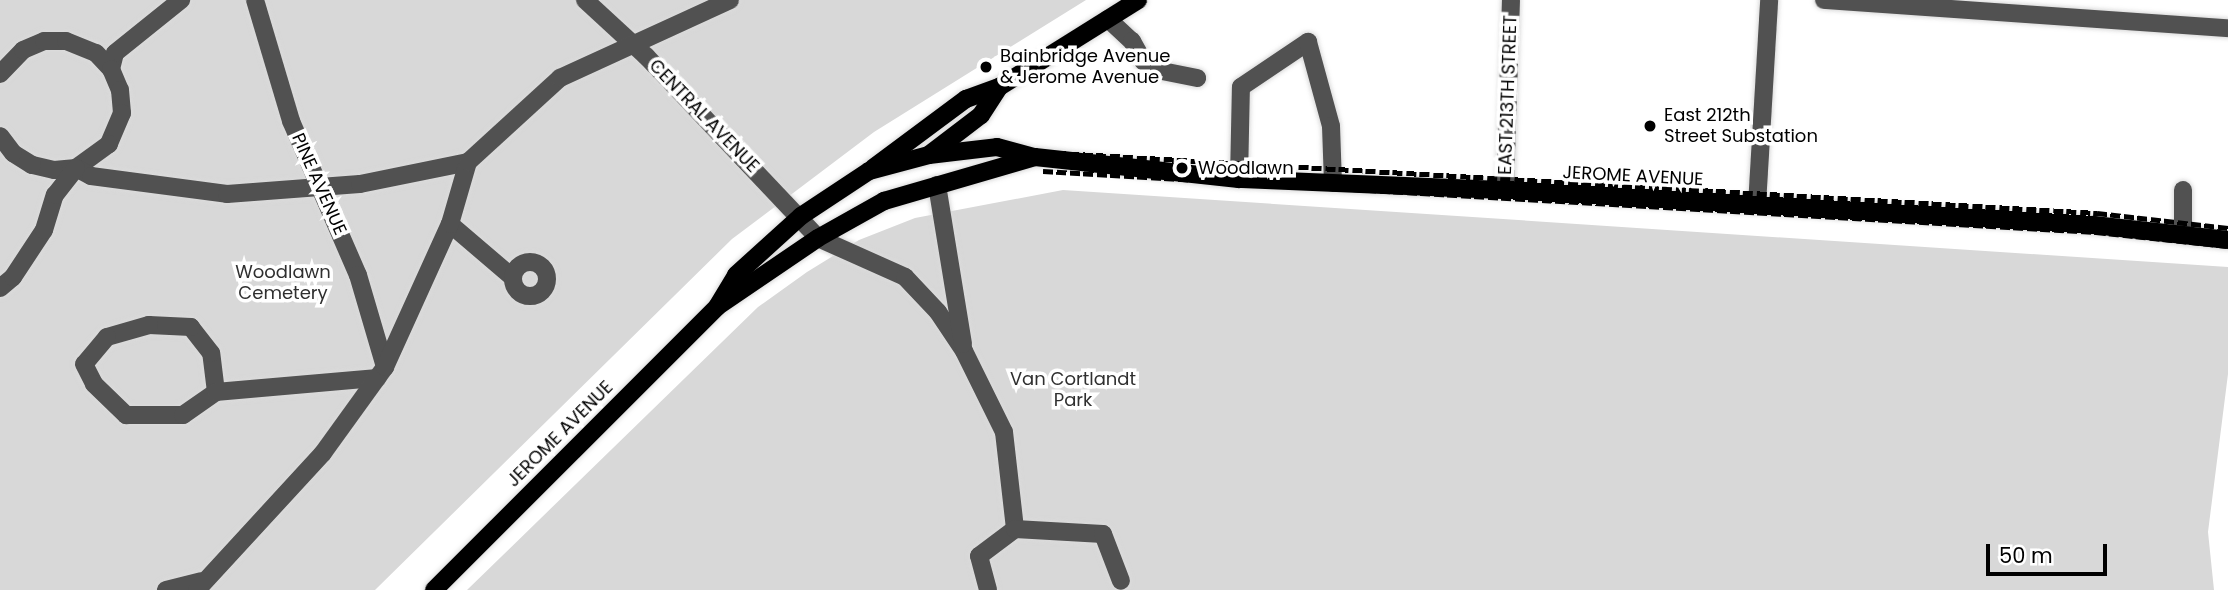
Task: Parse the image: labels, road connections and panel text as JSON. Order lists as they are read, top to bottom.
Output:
{
  "streets": {
    "main road": ["JEROME AVENUE"],
    "street": ["EAST 213TH STREET", "CENTRAL AVENUE", "PINE AVENUE"]
  },
  "crossings": [
    ["EAST 213TH STREET", "JEROME AVENUE"],
    ["CENTRAL AVENUE", "JEROME AVENUE"]
  ],
  "parks": ["Woodlawn Cemetery", "Van Cortlandt Park"],
  "places": ["Bainbridge Avenue & Jerome Avenue", "East 212th Street Substation", "Woodlawn"],
  "scale_bar": "50 m"
}
